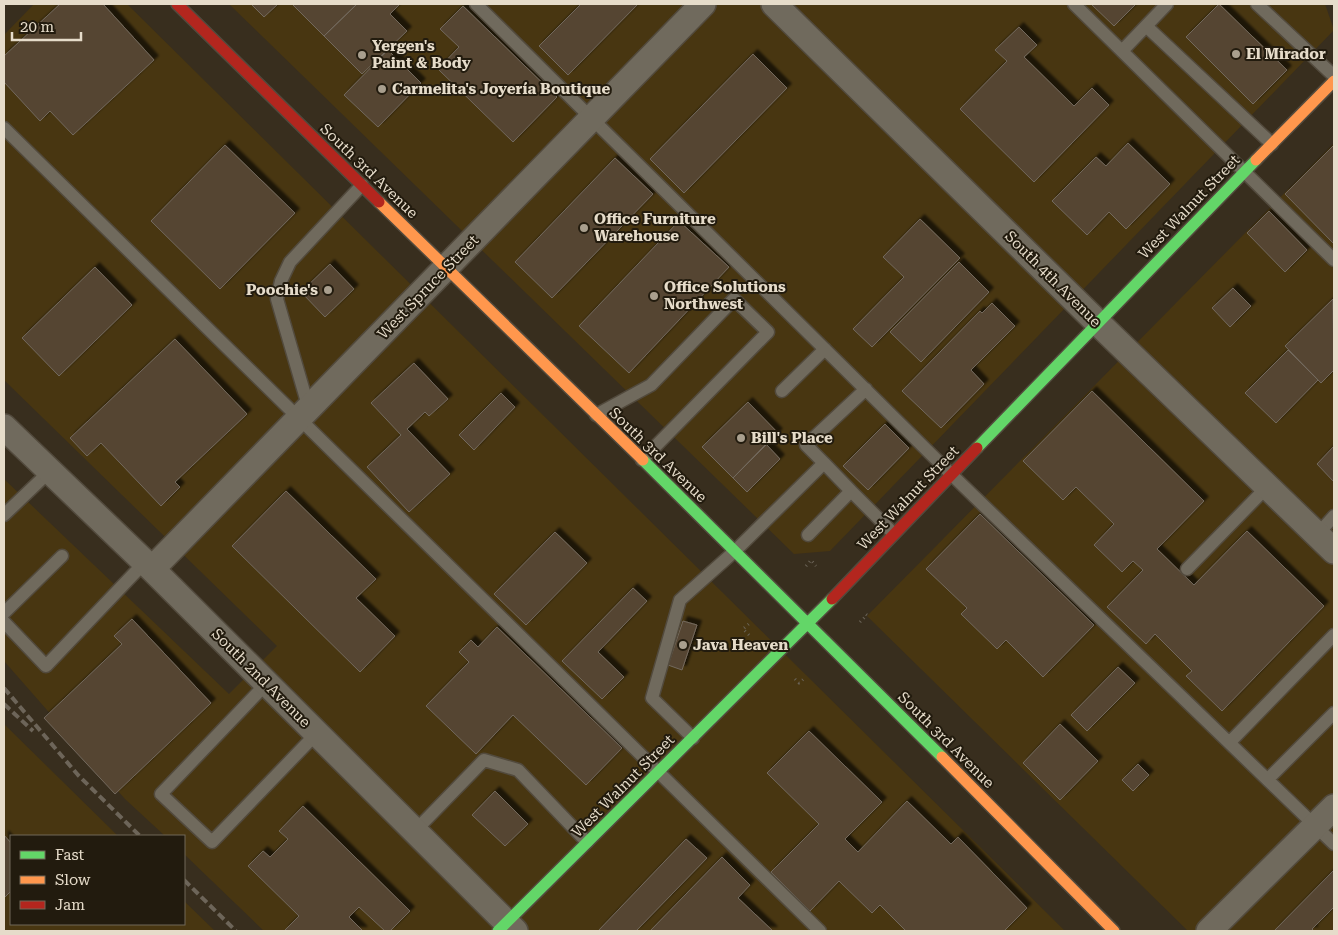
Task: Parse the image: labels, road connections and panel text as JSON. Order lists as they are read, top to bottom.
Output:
{
  "streets": {
    "street": [
      "South 3rd Avenue",
      "West Walnut Street",
      "South 4th Avenue",
      "West Spruce Street",
      "South 2nd Avenue"
    ]
  },
  "crossings": [
    ["South 3rd Avenue", "West Walnut Street"],
    ["South 3rd Avenue", "West Spruce Street"],
    ["West Walnut Street", "South 4th Avenue"],
    ["West Walnut Street", "South 2nd Avenue"],
    ["West Spruce Street", "South 2nd Avenue"]
  ],
  "places": [
    "El Mirador",
    "Yergen's Paint & Body",
    "Carmelita's Joyería Boutique",
    "Office Furniture Warehouse",
    "Poochie's",
    "Office Solutions Northwest",
    "Bill's Place",
    "Java Heaven"
  ],
  "legend": ["Fast", "Slow", "Jam"],
  "scale_bar": "20 m"
}
